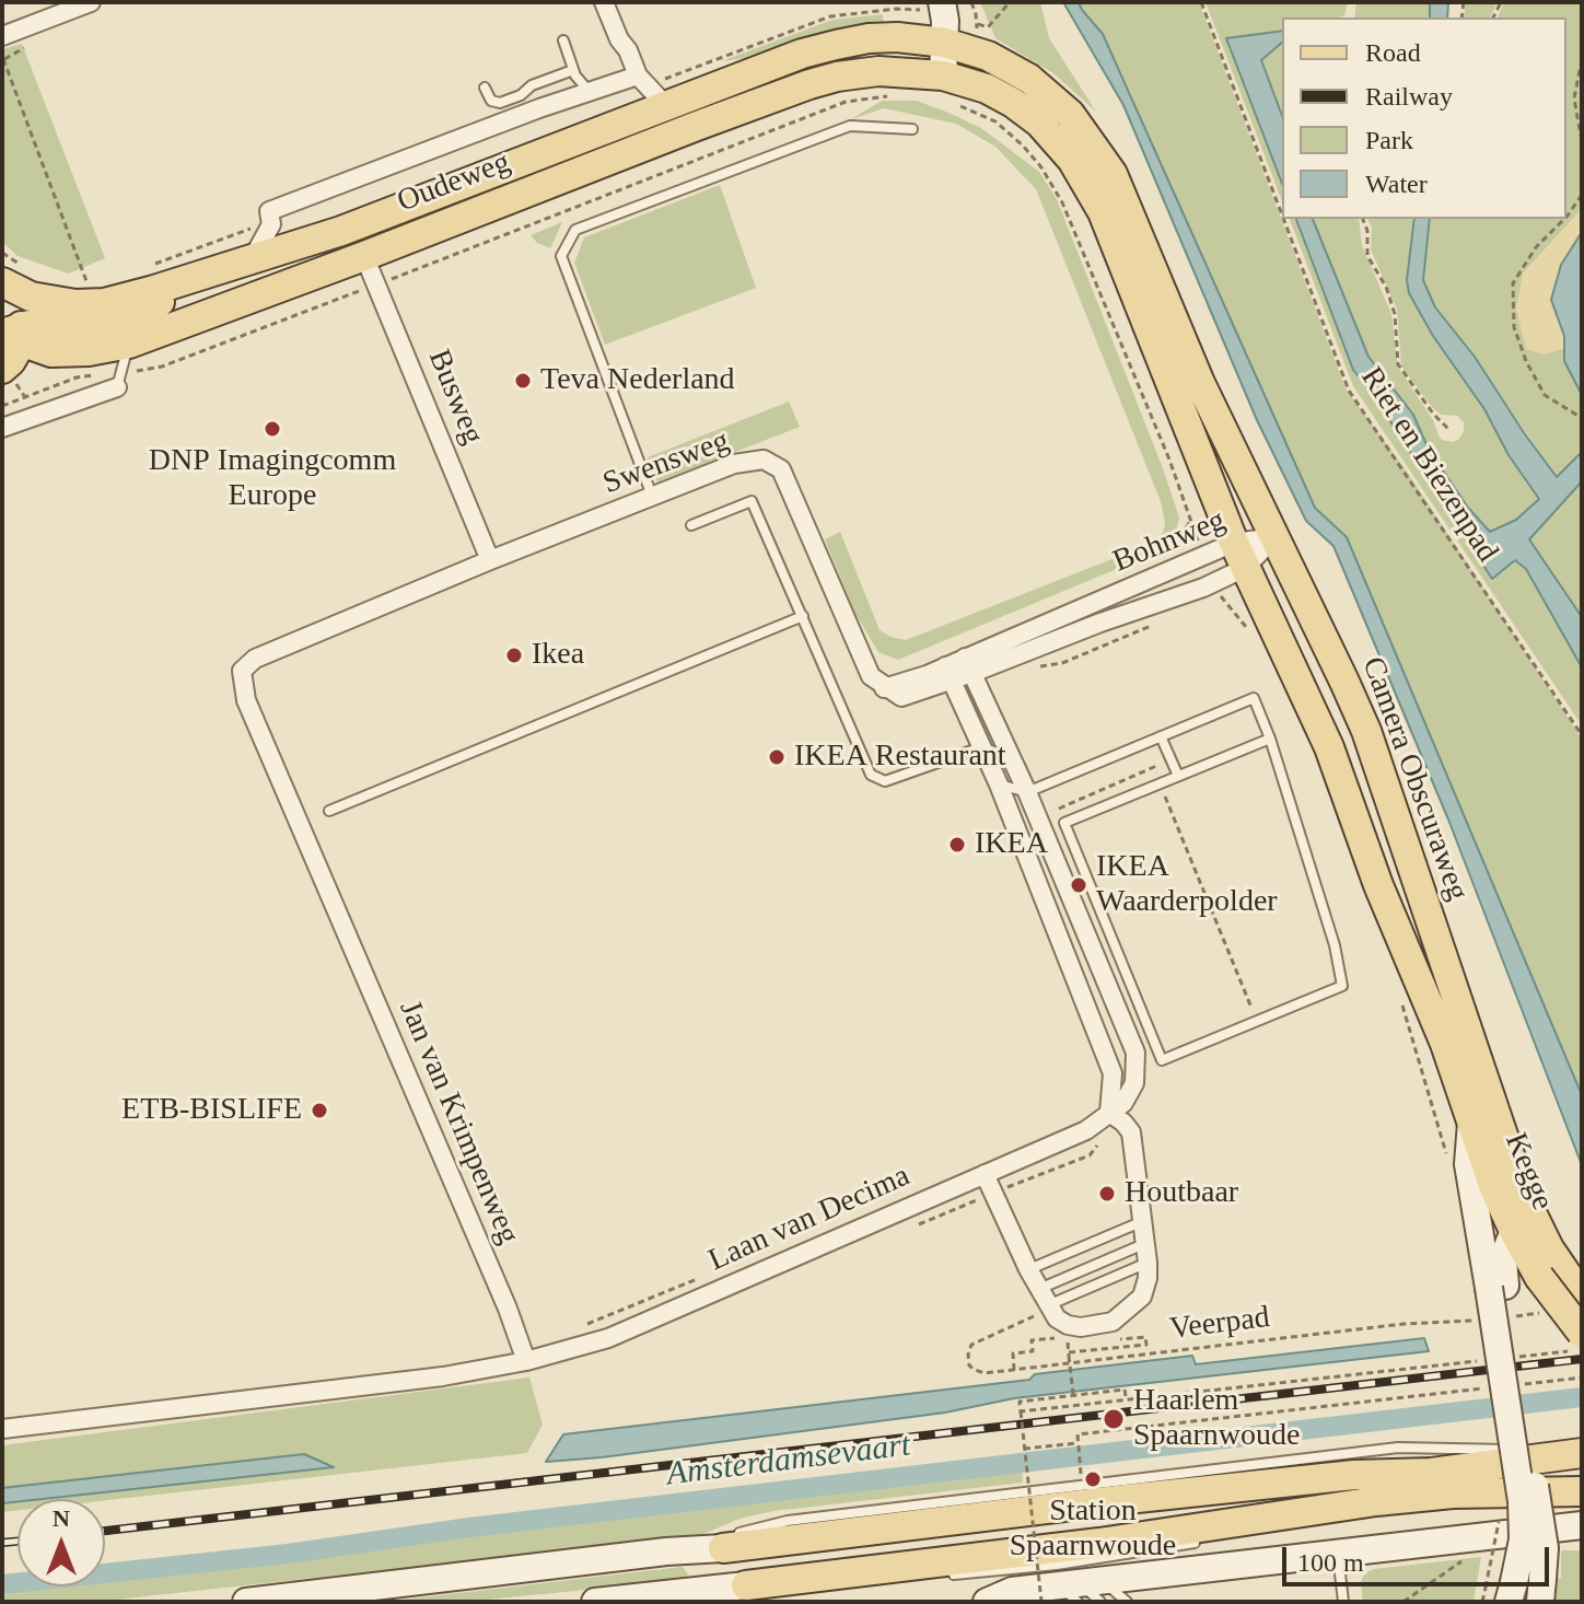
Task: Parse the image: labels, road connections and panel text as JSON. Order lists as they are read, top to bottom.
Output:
{
  "streets": {
    "main road": ["Oudeweg", "Camera Obscuraweg", "Kegge"],
    "street": [
      "Busweg",
      "Swensweg",
      "Bohnweg",
      "Jan van Krimpenweg",
      "Laan van Decima"
    ],
    "path": ["Riet en Biezenpad", "Veerpad"]
  },
  "crossings": [
    ["Oudeweg", "Busweg"],
    ["Oudeweg", "Camera Obscuraweg"],
    ["Busweg", "Swensweg"],
    ["Busweg", "Jan van Krimpenweg"],
    ["Swensweg", "Bohnweg"],
    ["Swensweg", "Jan van Krimpenweg"],
    ["Bohnweg", "Camera Obscuraweg"],
    ["Bohnweg", "Laan van Decima"],
    ["Camera Obscuraweg", "Kegge"],
    ["Jan van Krimpenweg", "Laan van Decima"]
  ],
  "water": ["Amsterdamsevaart"],
  "places": [
    "Teva Nederland",
    "DNP Imagingcomm Europe",
    "Ikea",
    "IKEA Restaurant",
    "IKEA",
    "IKEA Waarderpolder",
    "ETB-BISLIFE",
    "Houtbaar",
    "Haarlem Spaarnwoude",
    "Station Spaarnwoude"
  ],
  "legend": [
    "Road",
    "Railway",
    "Park",
    "Water"
  ],
  "scale_bar": "100 m",
  "north": "top"
}
